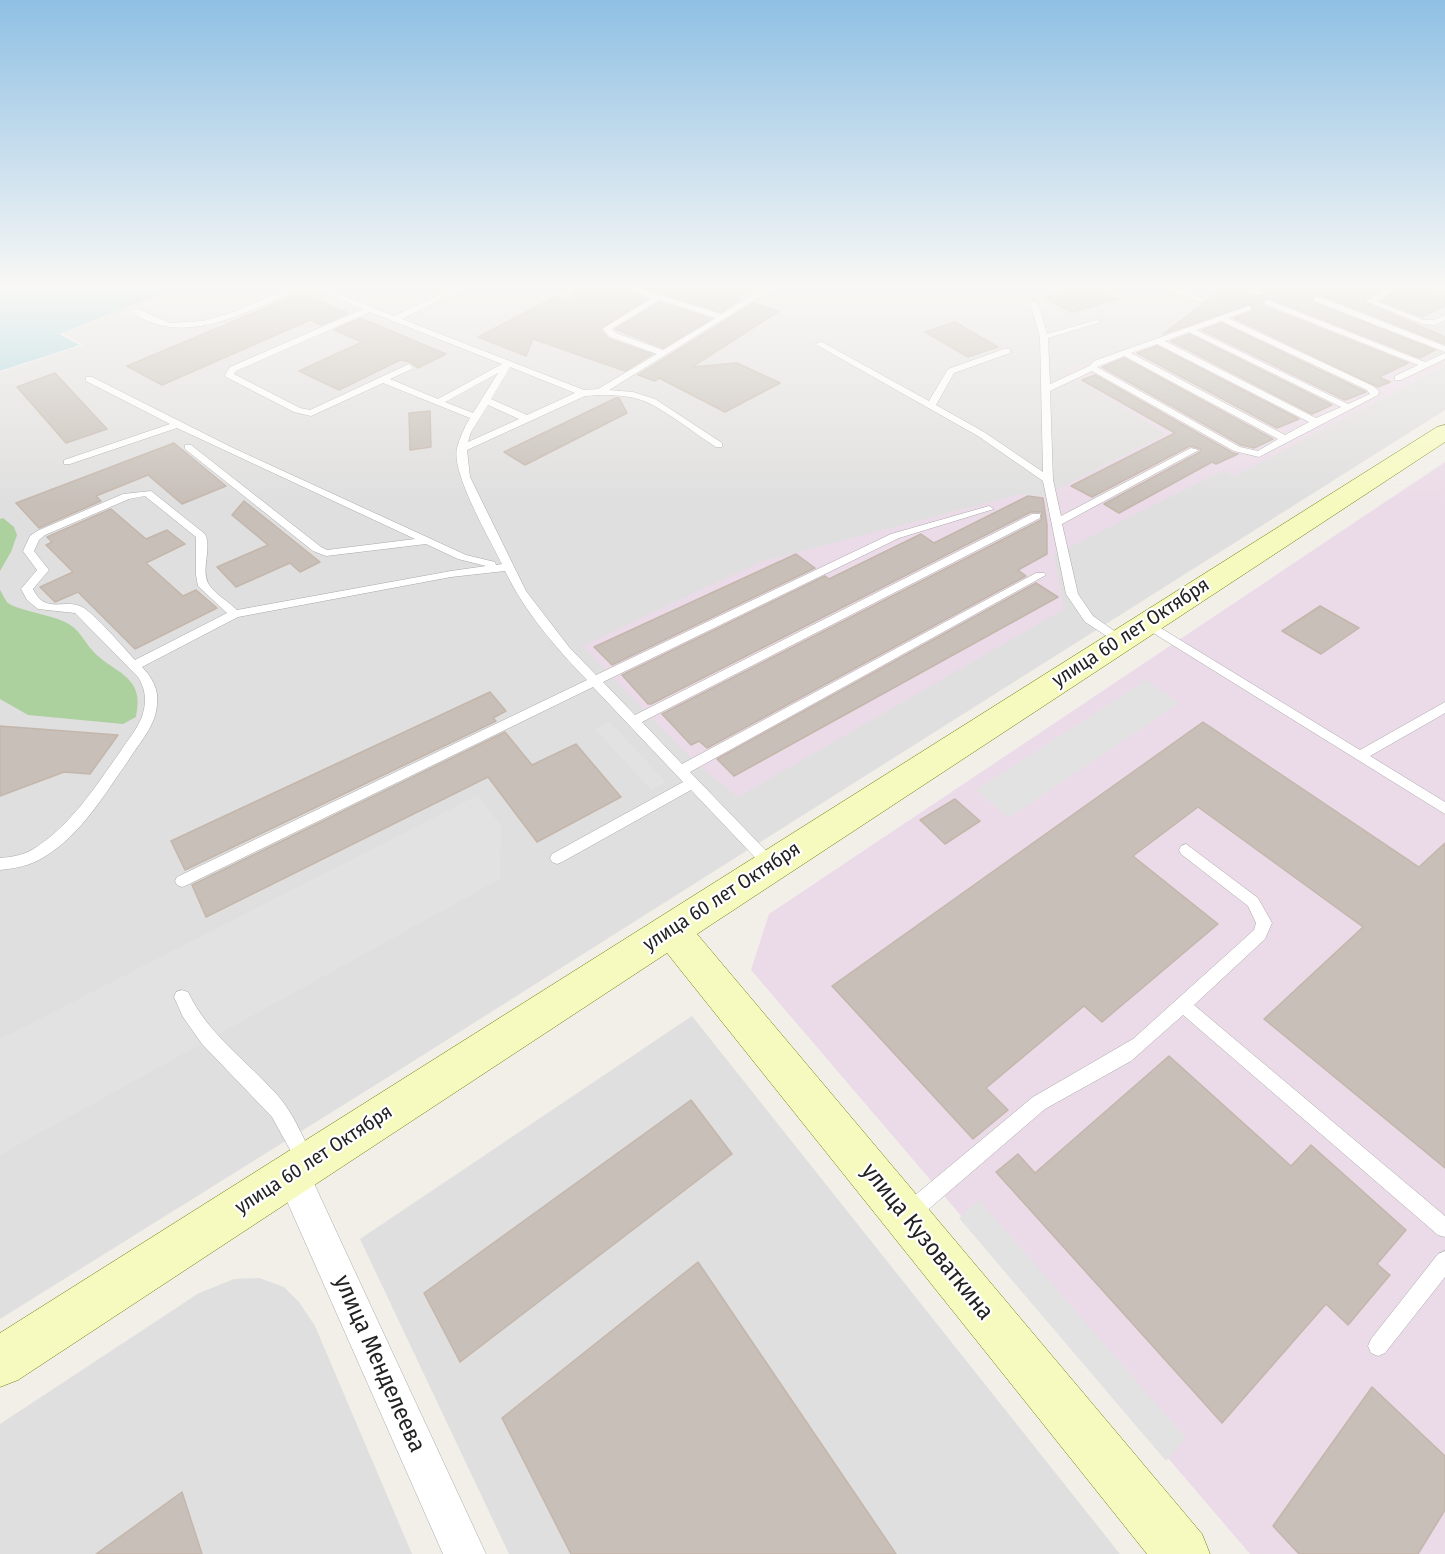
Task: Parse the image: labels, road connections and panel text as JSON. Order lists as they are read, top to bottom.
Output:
{
  "streets": {
    "main road": ["улица 60 лет Октября", "улица Кузоваткина"],
    "street": ["улица Менделеева"]
  },
  "crossings": [
    ["улица 60 лет Октября", "улица Кузоваткина"],
    ["улица 60 лет Октября", "улица Менделеева"]
  ]
}
